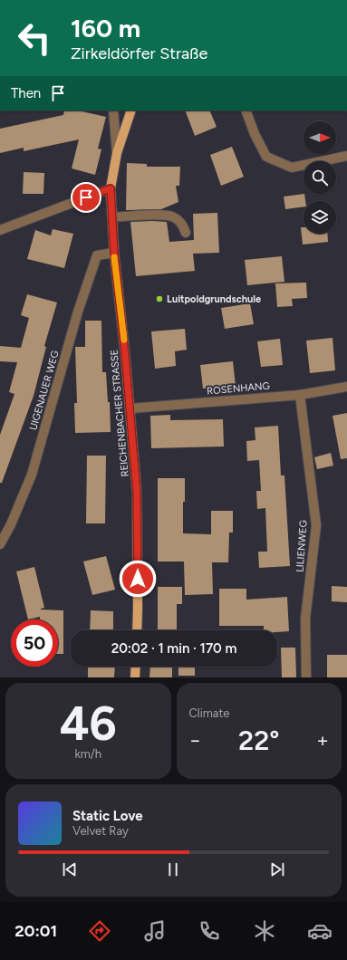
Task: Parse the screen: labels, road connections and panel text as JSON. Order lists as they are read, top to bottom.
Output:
{
  "streets": {
    "main road": ["REICHENBACHER STRASSE"],
    "street": ["ROSENHANG", "UIGENAUER WEG", "LILIENWEG"]
  },
  "crossings": [
    ["ROSENHANG", "REICHENBACHER STRASSE"],
    ["ROSENHANG", "LILIENWEG"],
    ["UIGENAUER WEG", "REICHENBACHER STRASSE"]
  ],
  "places": ["Luitpoldgrundschule"],
  "north": "right",
  "page": {
    "turn": ["160 m", "Zirkeldörfer Straße"],
    "then": "Then",
    "limit": "50",
    "trip": "20:02 · 1 min · 170 m",
    "tile": [
      ["46", "km/h"],
      "Climate"
    ],
    "heat": ["−", "22°", "+"],
    "song": ["Static Love", "Velvet Ray"],
    "tabs": "20:01"
  }
}
